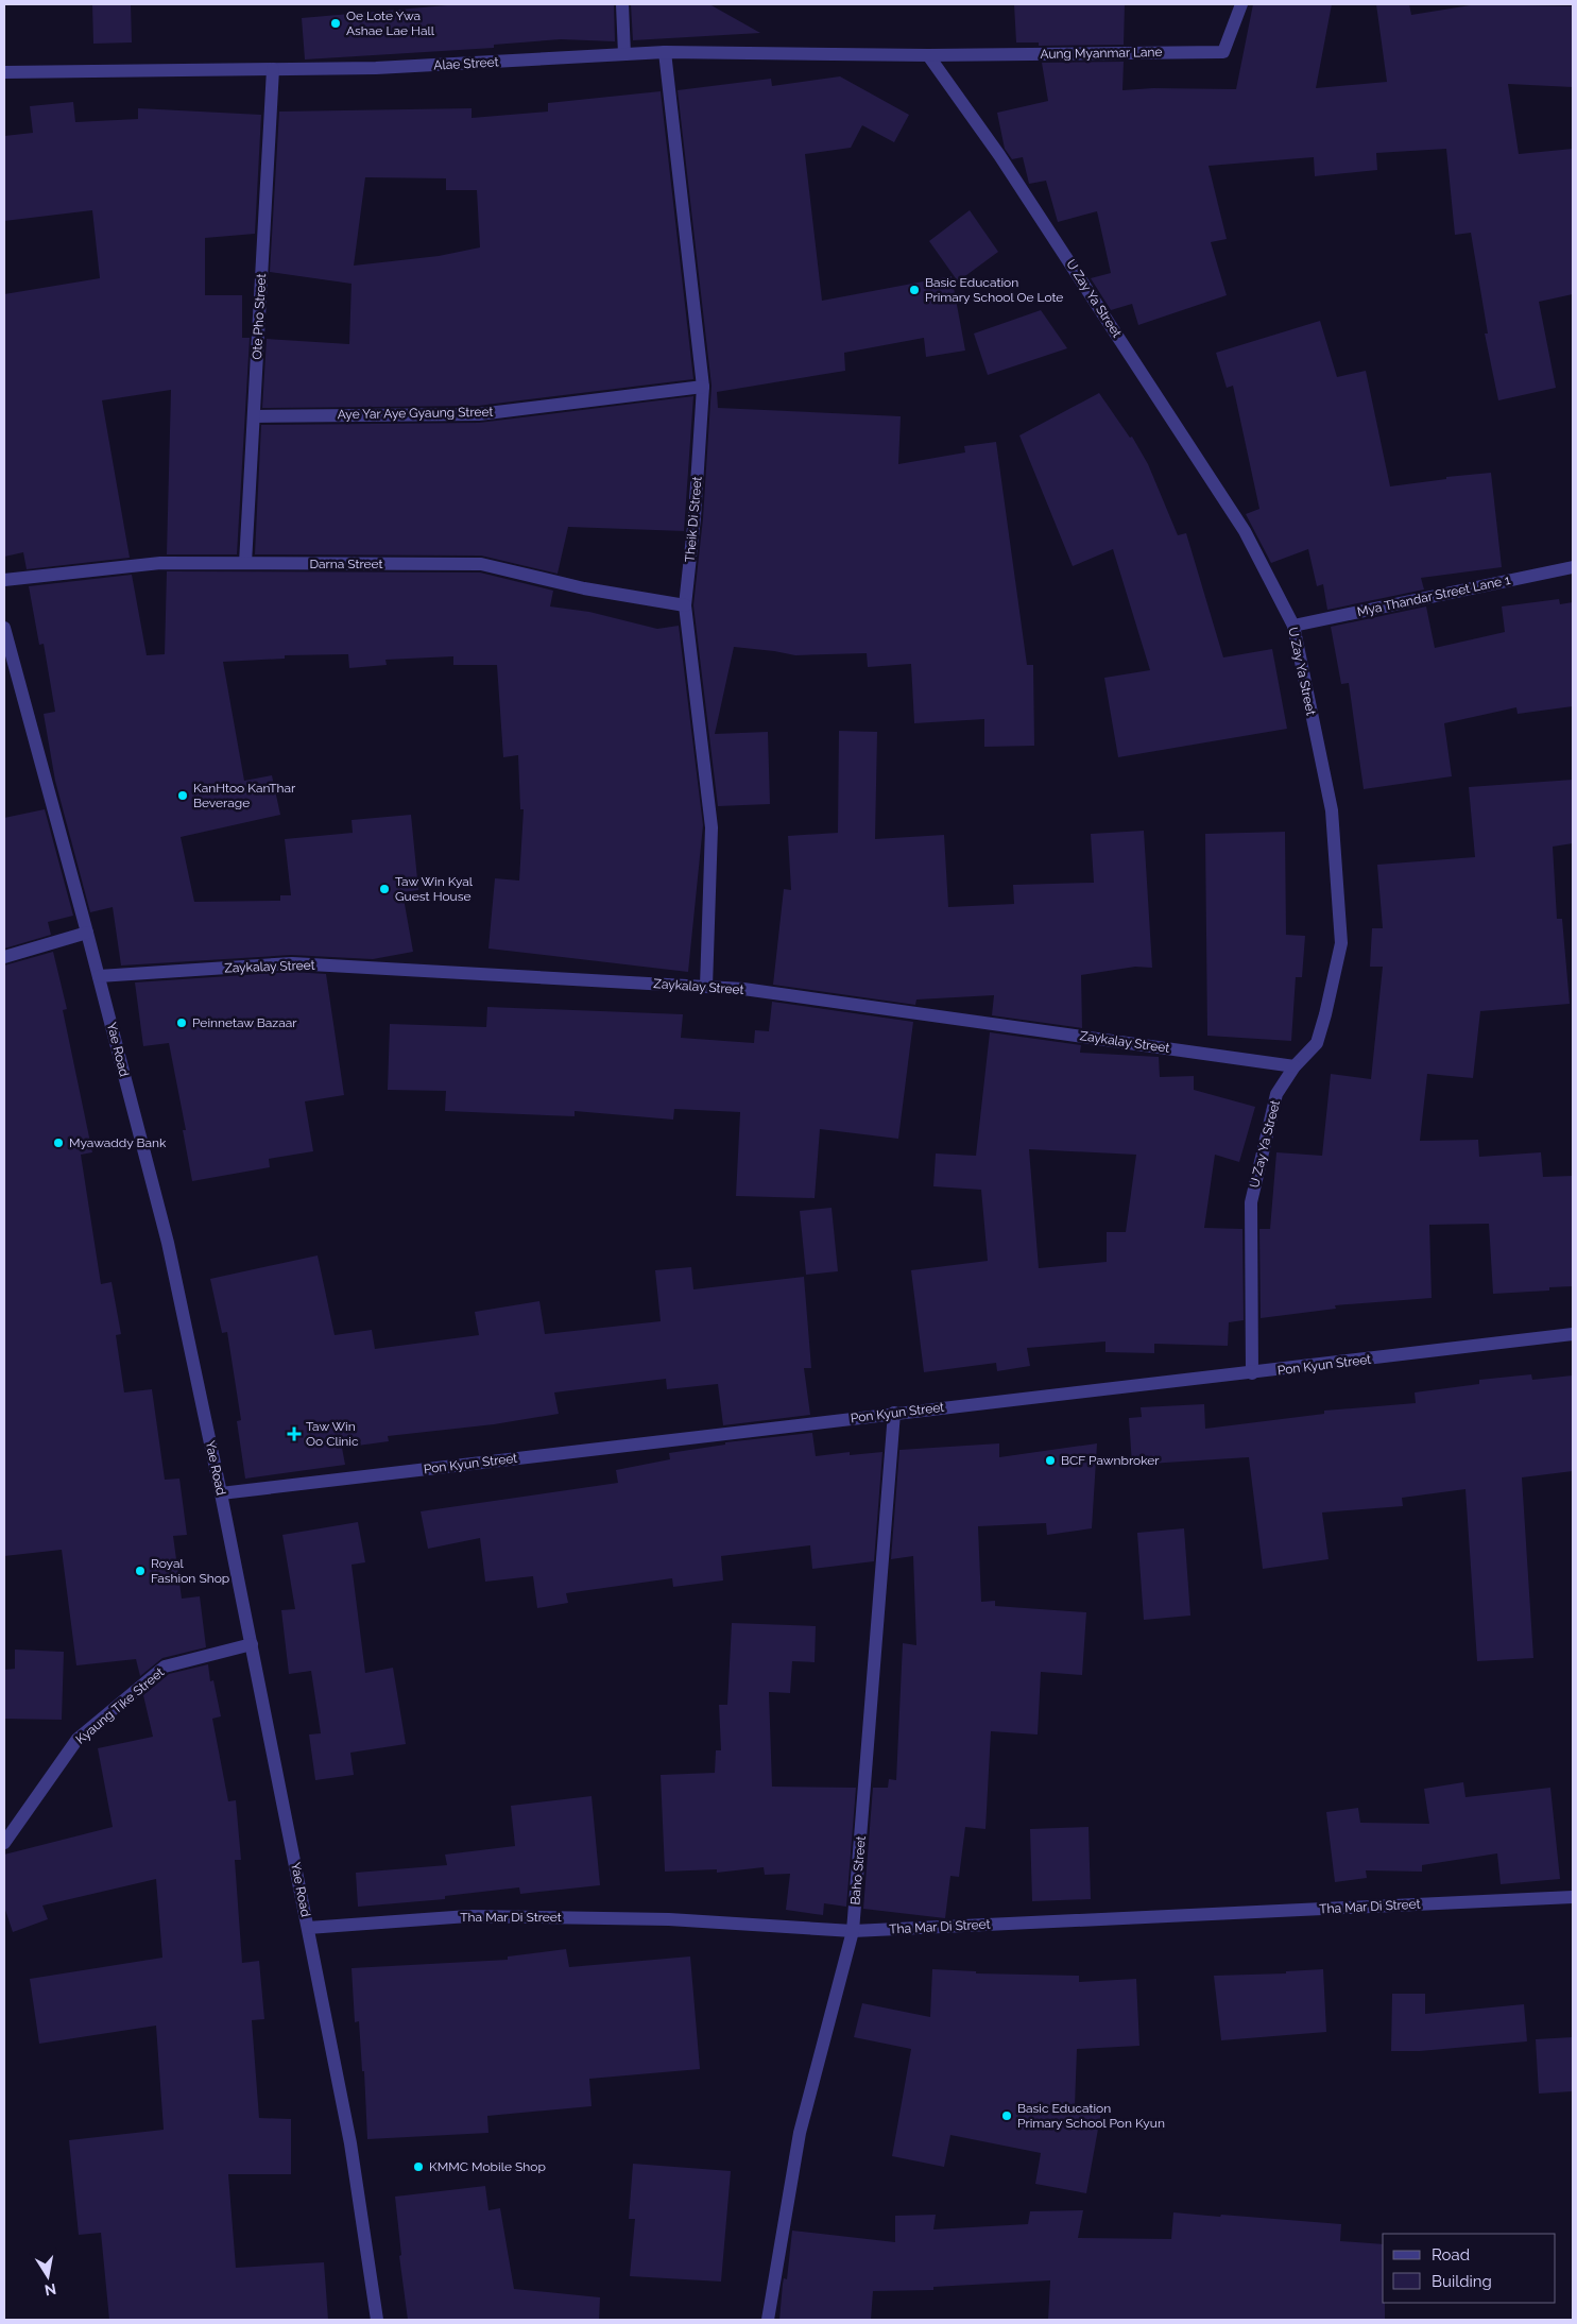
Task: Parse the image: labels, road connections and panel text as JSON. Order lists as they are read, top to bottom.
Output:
{
  "streets": {
    "street": [
      "Aung Myanmar Lane",
      "Alae Street",
      "U Zay Ya Street",
      "Ote Pho Street",
      "Aye Yar Aye Gyaung Street",
      "Theik Di Street",
      "Darna Street",
      "Mya Thandar Street Lane 1",
      "Zaykalay Street",
      "Yae Road",
      "Pon Kyun Street",
      "Kyaung Tike Street",
      "Baho Street",
      "Tha Mar Di Street"
    ]
  },
  "crossings": [
    ["Aung Myanmar Lane", "Alae Street"],
    ["Aung Myanmar Lane", "U Zay Ya Street"],
    ["Alae Street", "U Zay Ya Street"],
    ["Alae Street", "Ote Pho Street"],
    ["Alae Street", "Theik Di Street"],
    ["U Zay Ya Street", "Mya Thandar Street Lane 1"],
    ["U Zay Ya Street", "Zaykalay Street"],
    ["U Zay Ya Street", "Pon Kyun Street"],
    ["Ote Pho Street", "Aye Yar Aye Gyaung Street"],
    ["Ote Pho Street", "Darna Street"],
    ["Aye Yar Aye Gyaung Street", "Theik Di Street"],
    ["Theik Di Street", "Darna Street"],
    ["Theik Di Street", "Zaykalay Street"],
    ["Zaykalay Street", "Yae Road"],
    ["Yae Road", "Pon Kyun Street"],
    ["Yae Road", "Kyaung Tike Street"],
    ["Yae Road", "Tha Mar Di Street"],
    ["Pon Kyun Street", "Baho Street"],
    ["Baho Street", "Tha Mar Di Street"]
  ],
  "places": {
    "other": [
      "Oe Lote Ywa Ashae Lae Hall",
      "Basic Education Primary School Oe Lote",
      "KanHtoo KanThar Beverage",
      "Taw Win Kyal Guest House",
      "Peinnetaw Bazaar",
      "Myawaddy Bank",
      "BCF Pawnbroker",
      "Royal Fashion Shop",
      "Basic Education Primary School Pon Kyun",
      "KMMC Mobile Shop"
    ],
    "health": ["Taw Win Oo Clinic"]
  },
  "legend": ["Road", "Building"],
  "north": "bottom"
}
